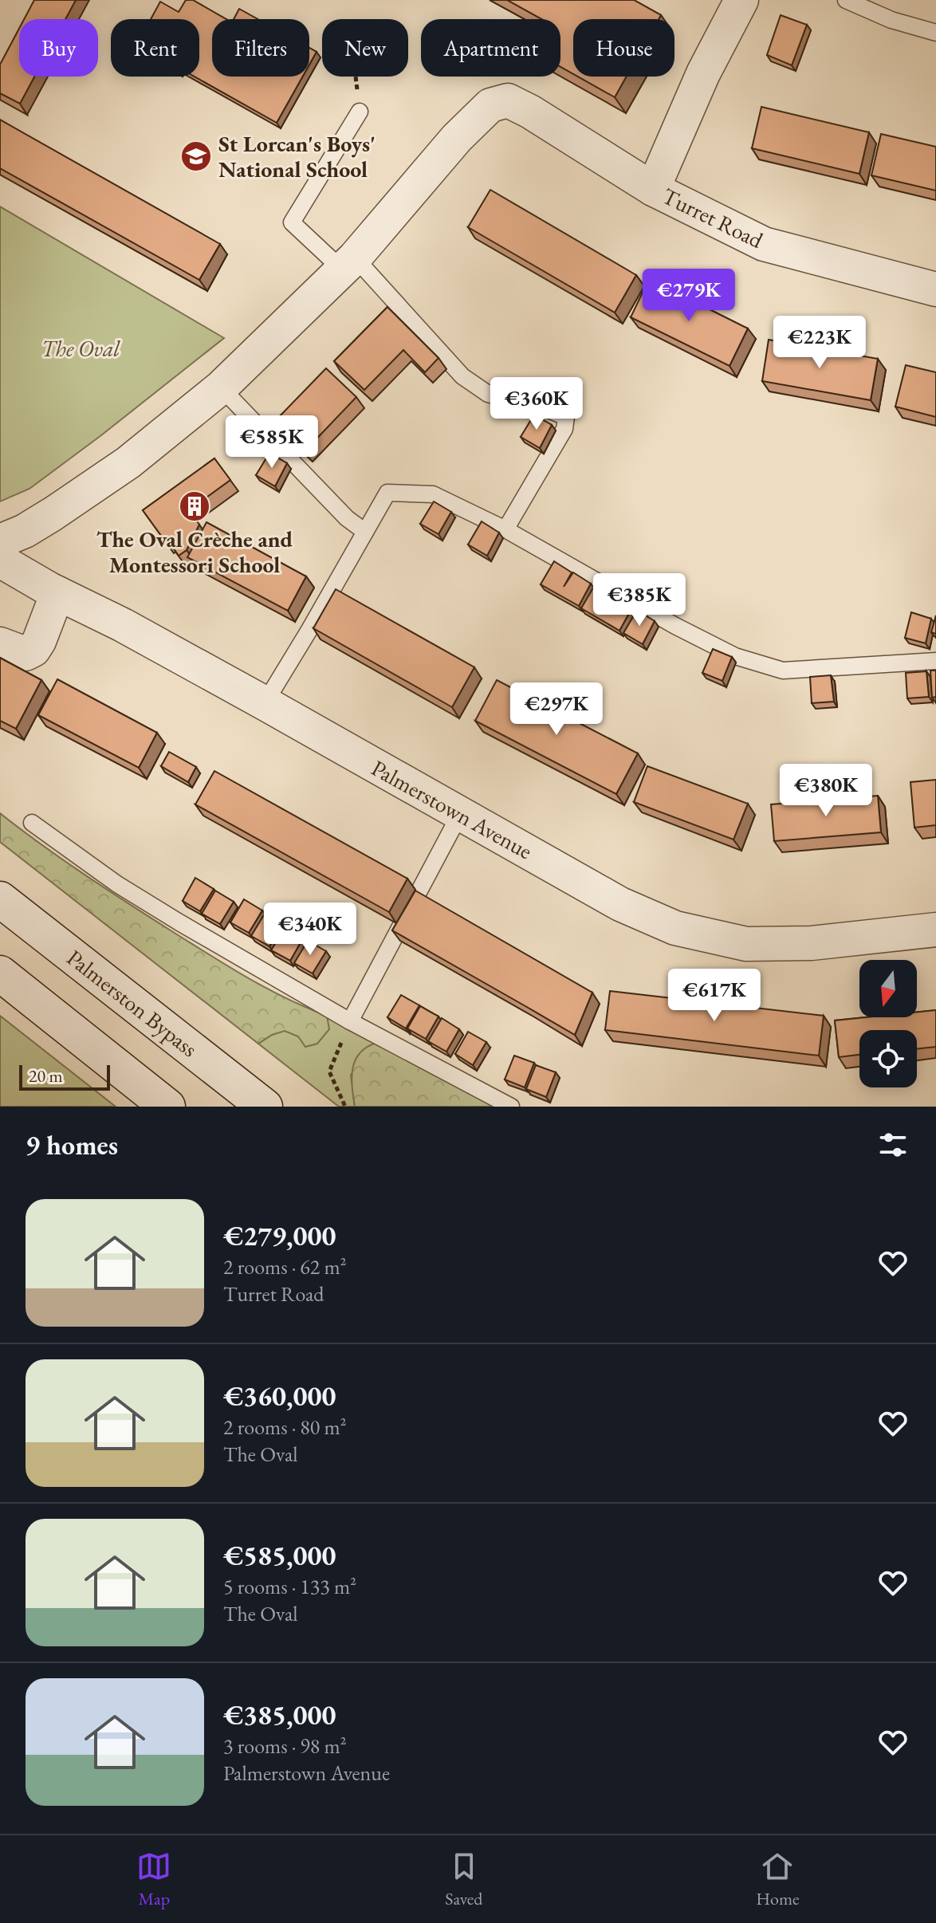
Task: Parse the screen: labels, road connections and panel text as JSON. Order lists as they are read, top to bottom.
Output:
{
  "streets": {
    "main road": ["Palmerston Bypass"],
    "street": ["Turret Road", "Palmerstown Avenue"]
  },
  "parks": ["The Oval"],
  "places": {
    "school or university": ["St Lorcan's Boys' National School"],
    "building": ["The Oval Crèche and Montessori School"]
  },
  "scale_bar": "20 m",
  "north": "bottom",
  "page": {
    "chip": [
      "Buy",
      "Rent",
      "Filters",
      "New",
      "Apartment",
      "House"
    ],
    "price": [
      "€279K",
      "€223K",
      "€360K",
      "€585K",
      "€385K",
      "€297K",
      "€380K",
      "€340K",
      "€617K"
    ],
    "scale": "20 m",
    "heading": "9 homes",
    "list": [
      {
        "name": "€279,000",
        "note": "2 rooms · 62 m² · Turret Road"
      },
      {
        "name": "€360,000",
        "note": "2 rooms · 80 m² · The Oval"
      },
      {
        "name": "€585,000",
        "note": "5 rooms · 133 m² · The Oval"
      },
      {
        "name": "€385,000",
        "note": "3 rooms · 98 m² · Palmerstown Avenue"
      }
    ],
    "tabs": ["Map", "Saved", "Home"]
  }
}
